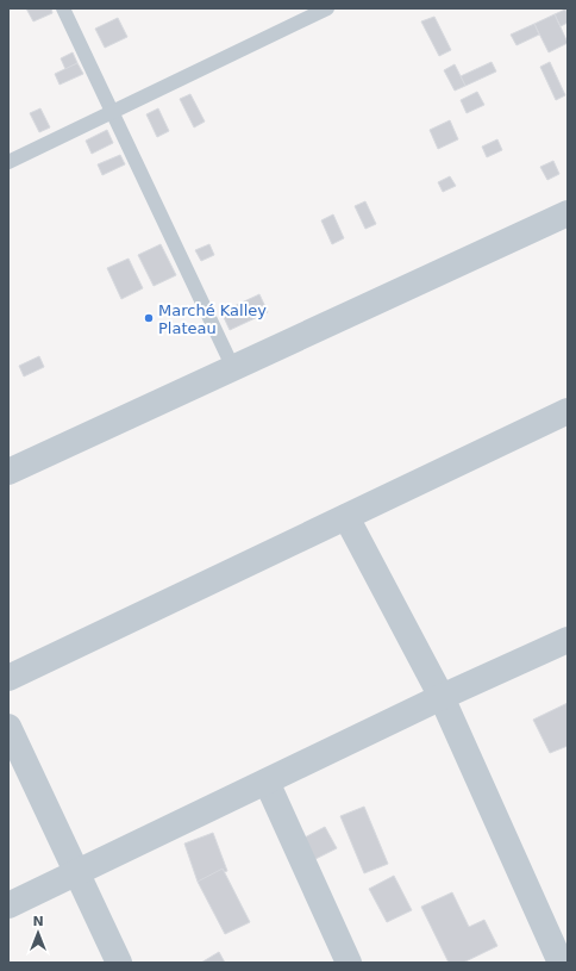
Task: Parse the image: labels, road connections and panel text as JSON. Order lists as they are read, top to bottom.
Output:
{
  "places": ["Marché Kalley Plateau"],
  "north": "top"
}
